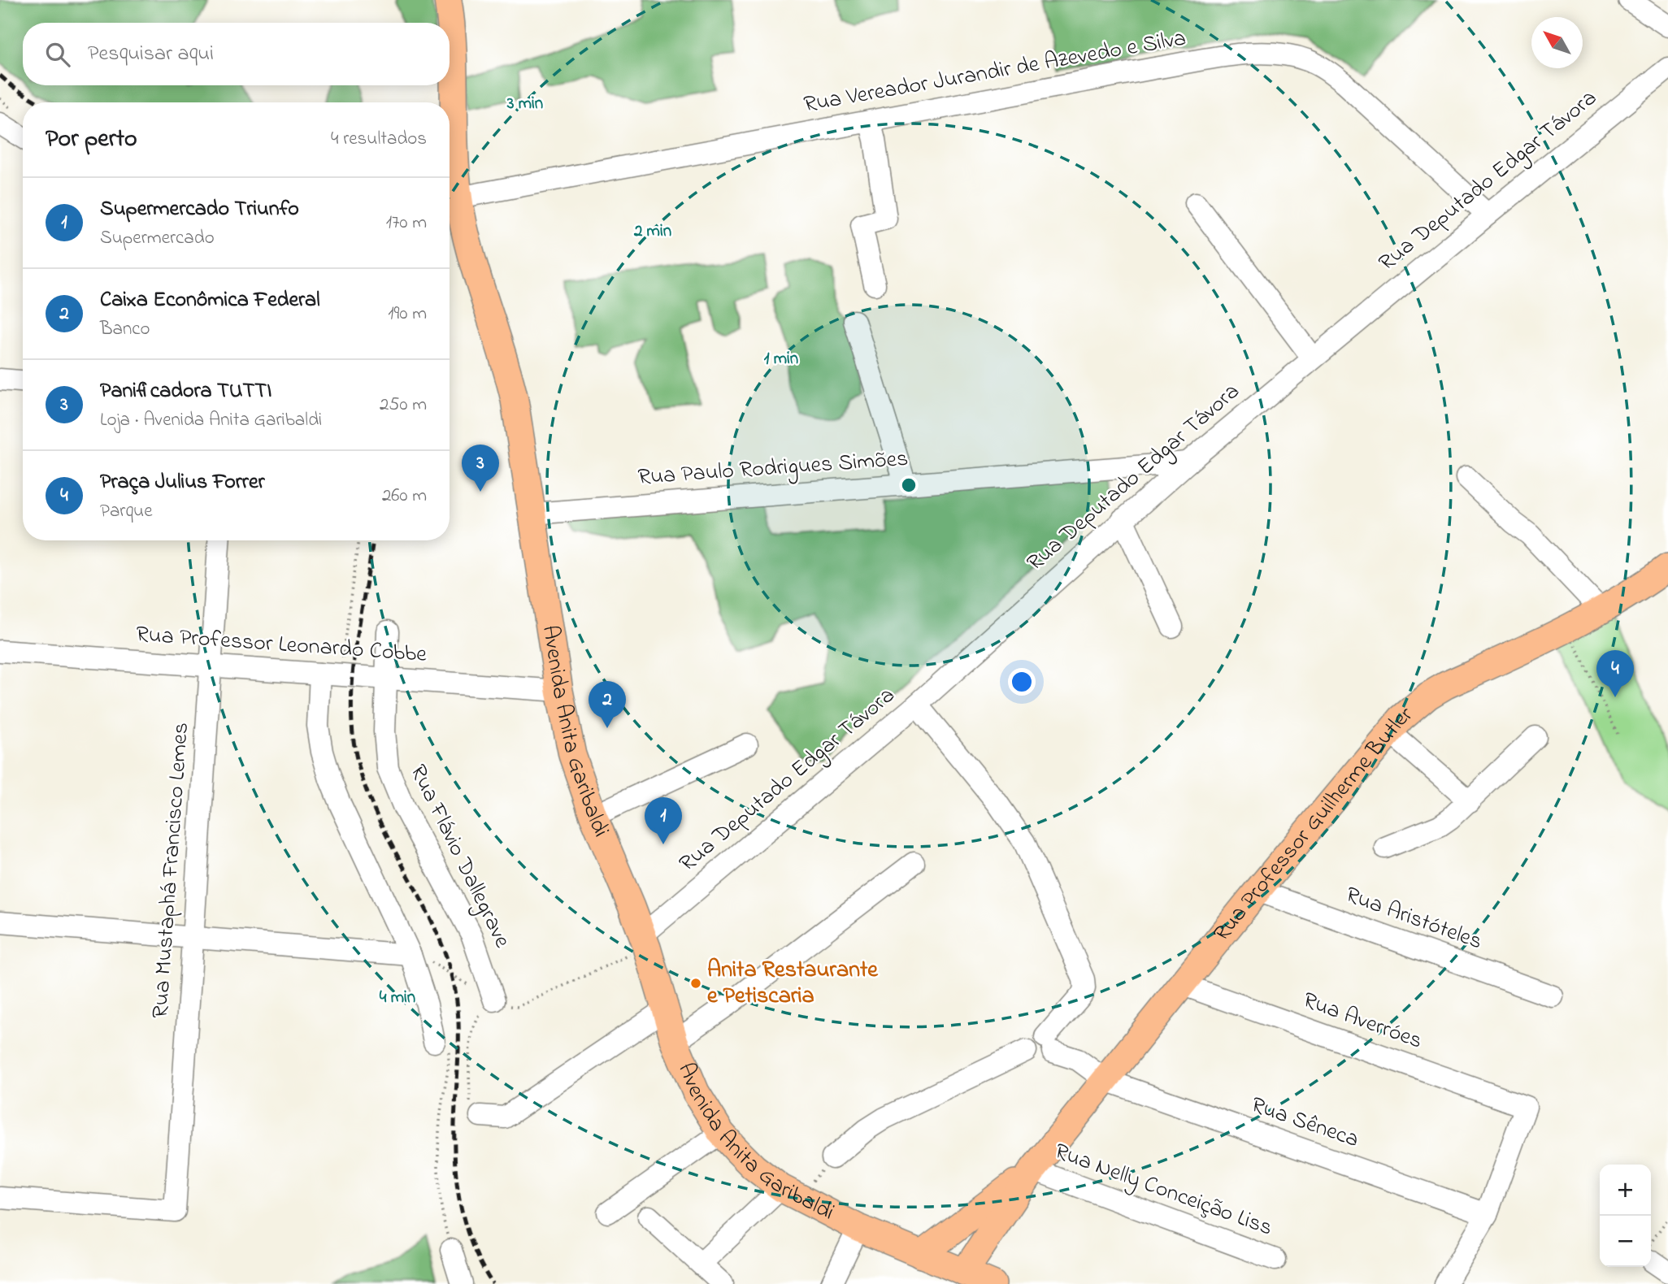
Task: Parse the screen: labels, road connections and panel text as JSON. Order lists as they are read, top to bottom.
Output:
{
  "streets": {
    "main road": ["Avenida Anita Garibaldi", "Rua Professor Guilherme Butler"],
    "street": [
      "Rua Vereador Jurandir de Azevedo e Silva",
      "Rua Deputado Edgar Távora",
      "Rua Paulo Rodrigues Simões",
      "Rua Professor Leonardo Cobbe",
      "Rua Flávio Dallegrave",
      "Rua Mustaphá Francisco Lemes",
      "Rua Aristóteles",
      "Rua Averróes",
      "Rua Sêneca",
      "Rua Nelly Conceição Liss"
    ]
  },
  "crossings": [
    ["Rua Vereador Jurandir de Azevedo e Silva", "Rua Deputado Edgar Távora"],
    ["Rua Vereador Jurandir de Azevedo e Silva", "Avenida Anita Garibaldi"],
    ["Rua Deputado Edgar Távora", "Rua Paulo Rodrigues Simões"],
    ["Rua Deputado Edgar Távora", "Avenida Anita Garibaldi"],
    ["Rua Paulo Rodrigues Simões", "Avenida Anita Garibaldi"],
    ["Rua Professor Leonardo Cobbe", "Avenida Anita Garibaldi"],
    ["Rua Professor Leonardo Cobbe", "Rua Flávio Dallegrave"],
    ["Rua Professor Leonardo Cobbe", "Rua Mustaphá Francisco Lemes"],
    ["Avenida Anita Garibaldi", "Rua Professor Guilherme Butler"],
    ["Rua Professor Guilherme Butler", "Rua Aristóteles"],
    ["Rua Professor Guilherme Butler", "Rua Averróes"],
    ["Rua Professor Guilherme Butler", "Rua Sêneca"],
    ["Rua Professor Guilherme Butler", "Rua Nelly Conceição Liss"],
    ["Rua Averróes", "Rua Sêneca"]
  ],
  "places": ["Anita Restaurante e Petiscaria"],
  "north": "top left",
  "page": {
    "search": "Pesquisar aqui",
    "heading": ["Por perto", "4 resultados"],
    "list": [
      {
        "mark": "1",
        "name": "Supermercado Triunfo",
        "note": "Supermercado",
        "value": "170 m"
      },
      {
        "mark": "2",
        "name": "Caixa Econômica Federal",
        "note": "Banco",
        "value": "190 m"
      },
      {
        "mark": "3",
        "name": "Panificadora TUTTI",
        "note": "Loja · Avenida Anita Garibaldi",
        "value": "250 m"
      },
      {
        "mark": "4",
        "name": "Praça Julius Forrer",
        "note": "Parque",
        "value": "260 m"
      }
    ],
    "pins": [
      "3",
      "4",
      "2",
      "1"
    ],
    "map_buttons": ["+", "−"]
  },
  "rings": [
    "3 min",
    "2 min",
    "1 min",
    "4 min"
  ]
}
